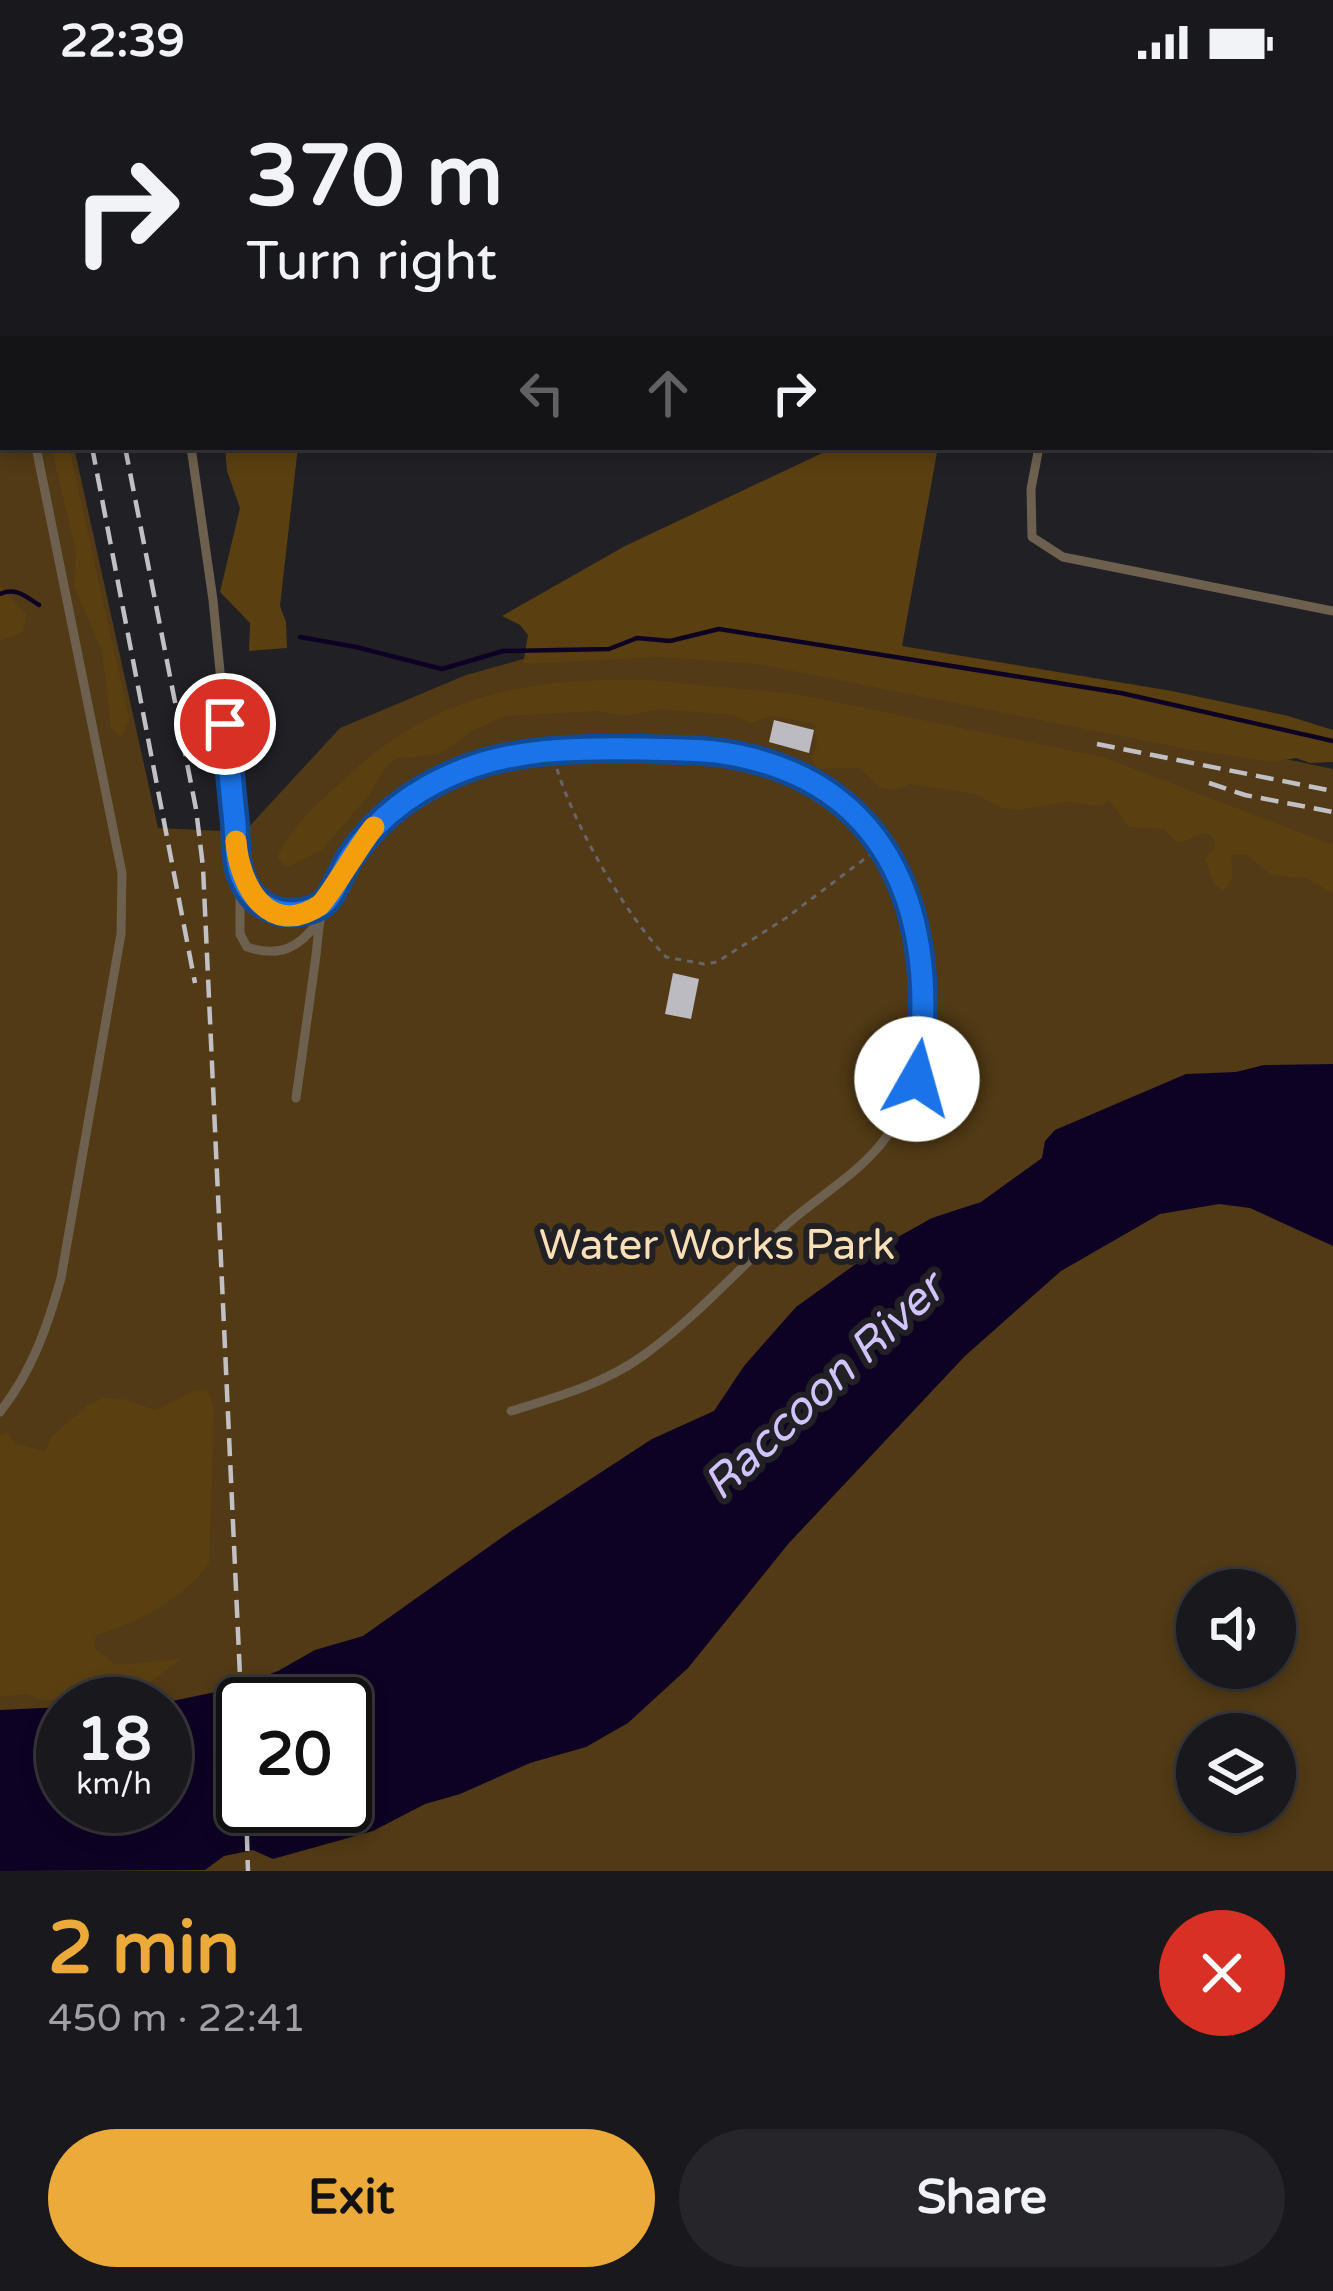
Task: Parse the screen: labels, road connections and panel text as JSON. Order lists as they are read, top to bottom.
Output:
{
  "water": ["Raccoon River"],
  "parks": ["Water Works Park"],
  "page": {
    "status": "22:39",
    "turn": ["370 m", "Turn right"],
    "speed": "18 km/h",
    "limit": "20",
    "heading": ["2 min", "450 m · 22:41"],
    "buttons": ["Exit", "Share"]
  }
}
